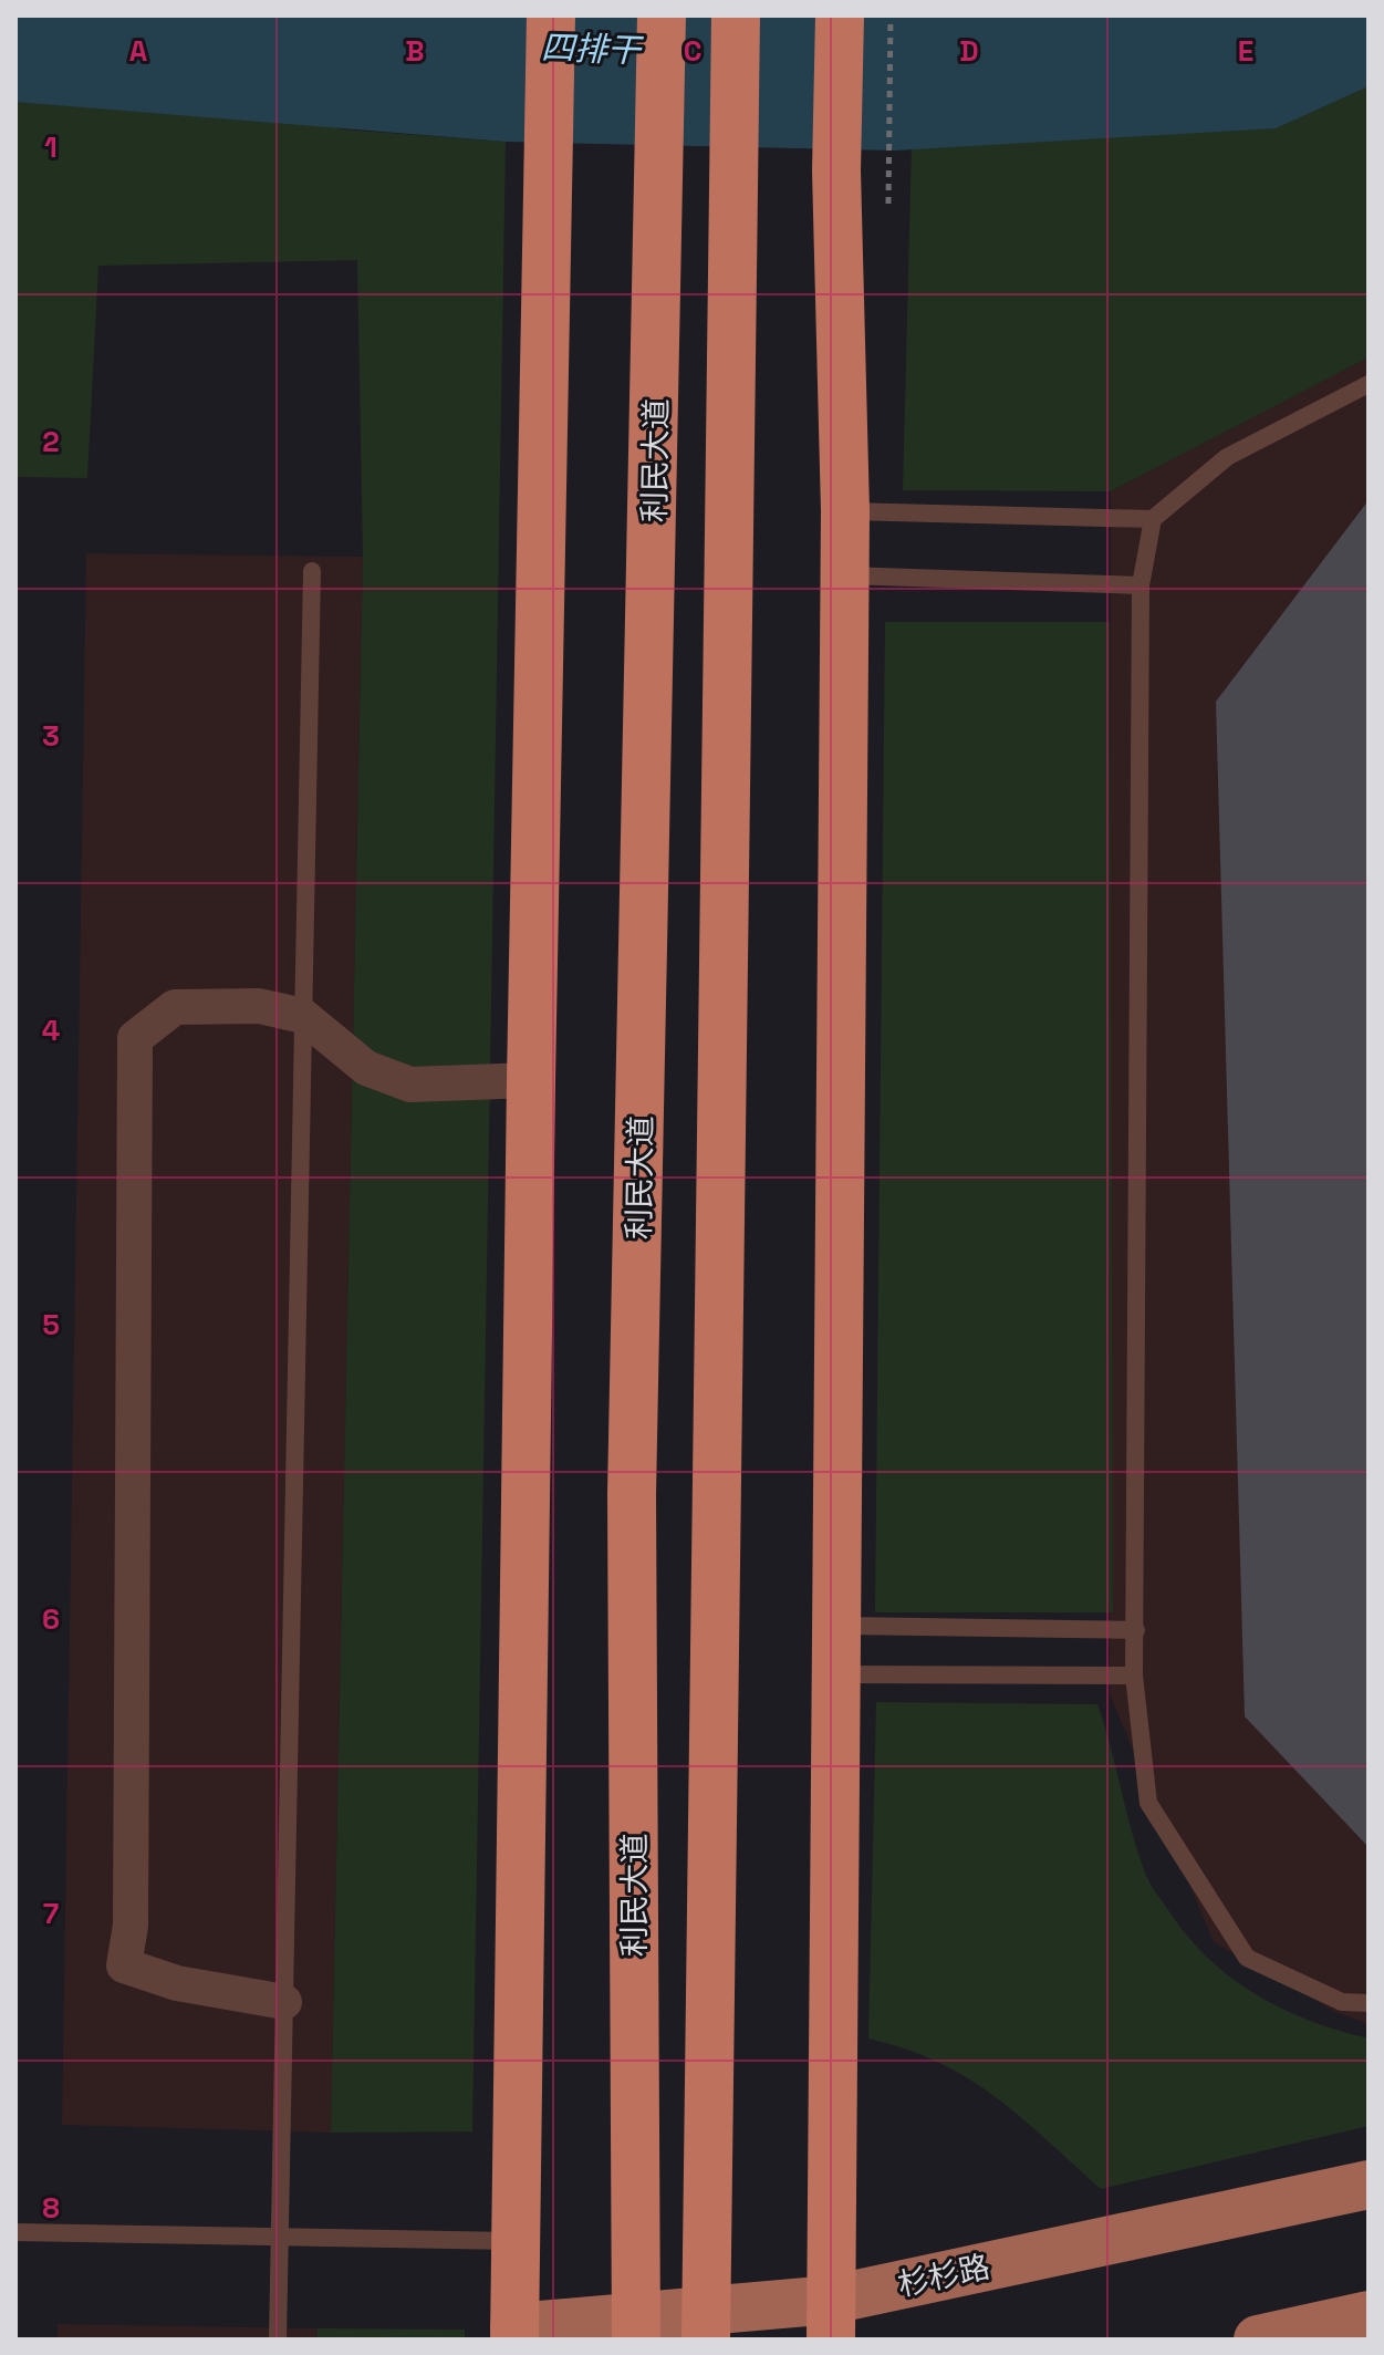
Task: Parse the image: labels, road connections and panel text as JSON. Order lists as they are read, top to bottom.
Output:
{
  "streets": {
    "highway": ["利民大道"],
    "main road": ["杉杉路"]
  },
  "crossings": [
    ["利民大道", "杉杉路"]
  ],
  "water": ["四排干"],
  "grid": {
    "columns": [
      "A",
      "B",
      "C",
      "D",
      "E"
    ],
    "rows": [
      "1",
      "2",
      "3",
      "4",
      "5",
      "6",
      "7",
      "8"
    ]
  }
}
